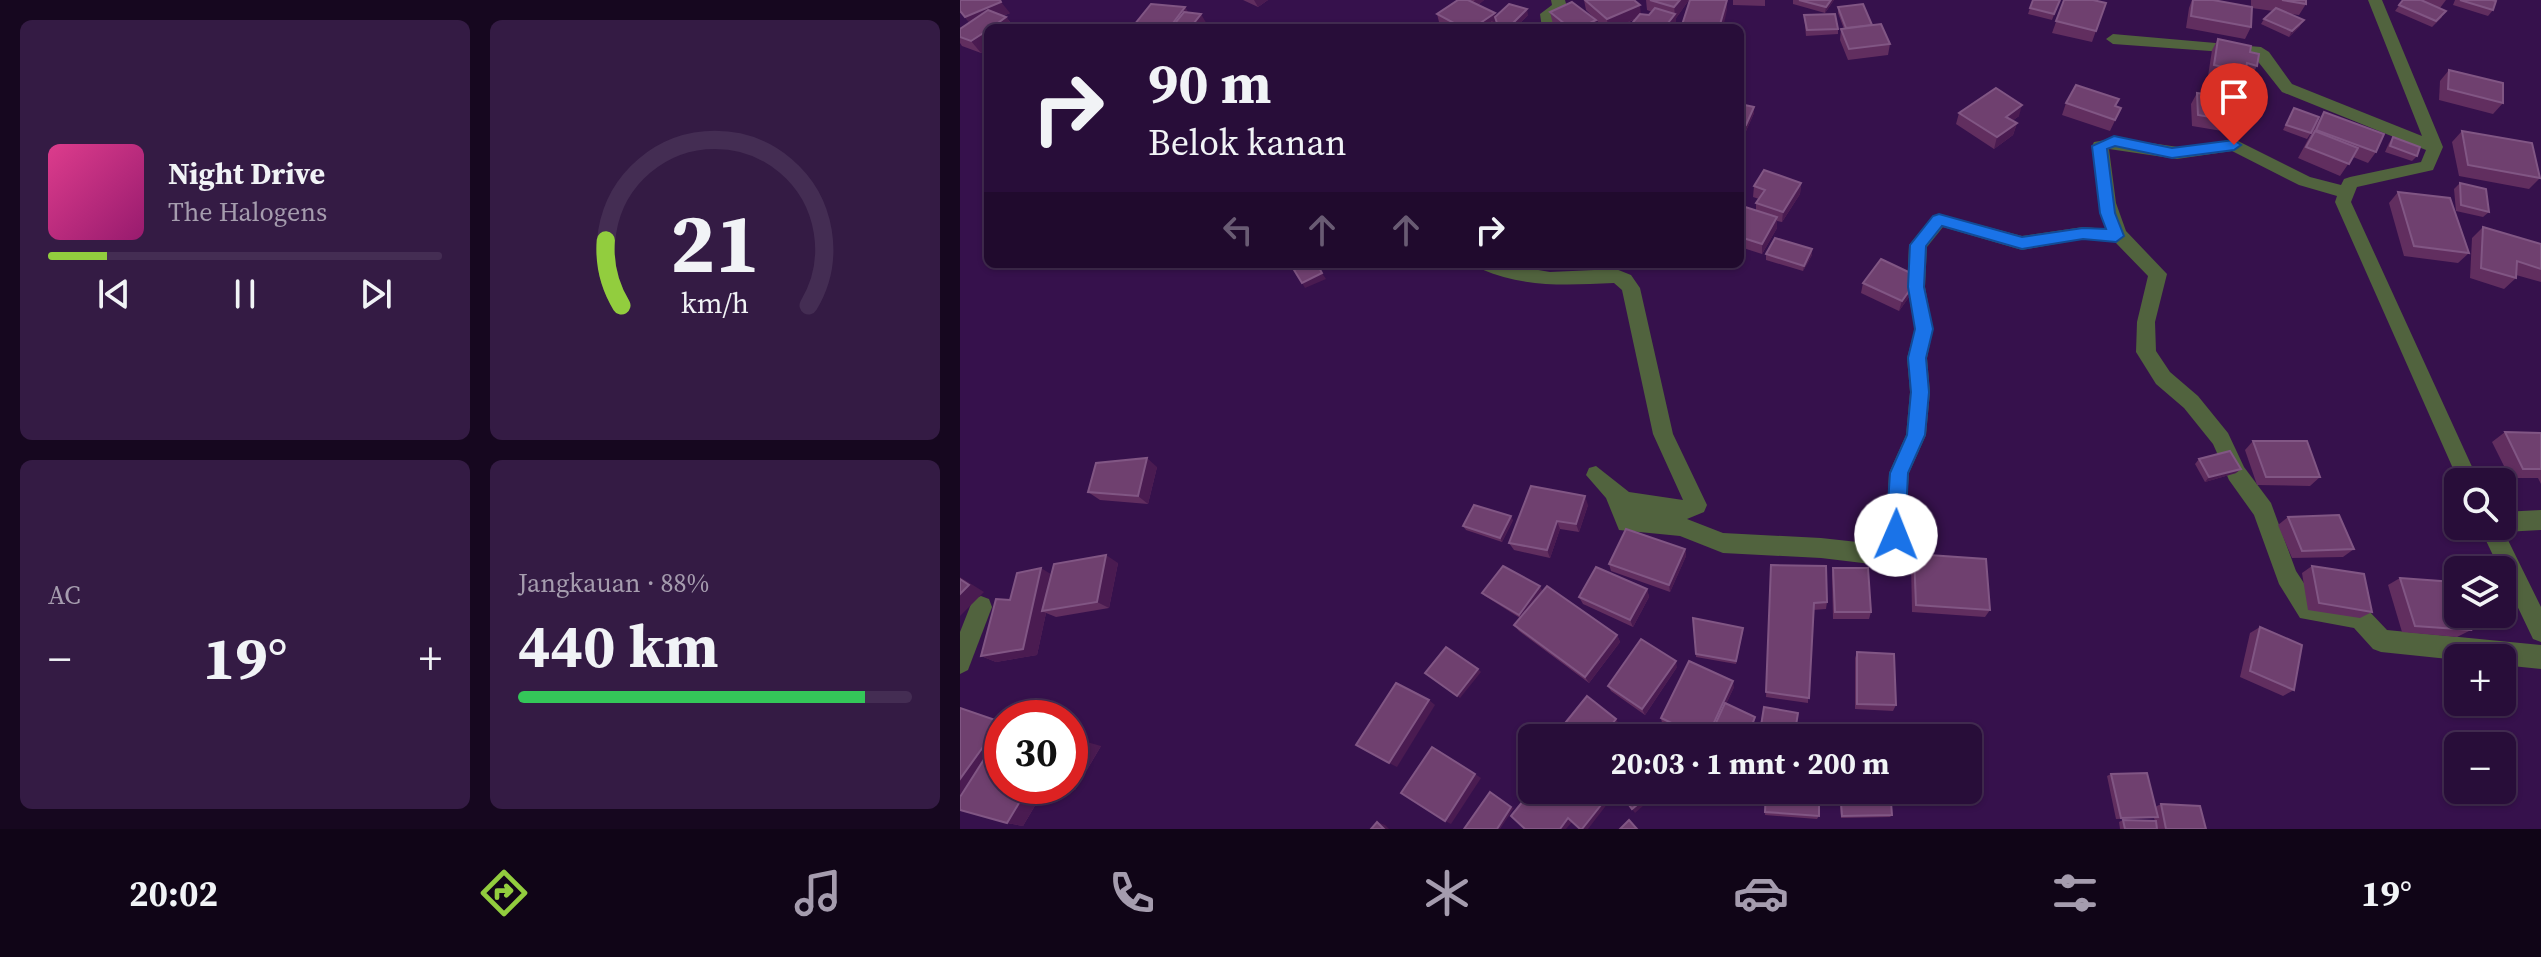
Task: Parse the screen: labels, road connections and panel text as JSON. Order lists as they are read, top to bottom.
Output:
{
  "page": {
    "turn": ["90 m", "Belok kanan"],
    "song": ["Night Drive", "The Halogens"],
    "tile": [
      "AC",
      ["Jangkauan · 88%", "440 km"]
    ],
    "map_buttons": ["+", "−"],
    "heat": ["−", "19°", "+"],
    "limit": "30",
    "trip": "20:03 · 1 mnt · 200 m",
    "tabs": ["20:02", "19°"],
    "gauge": ["21", "km/h"]
  }
}
